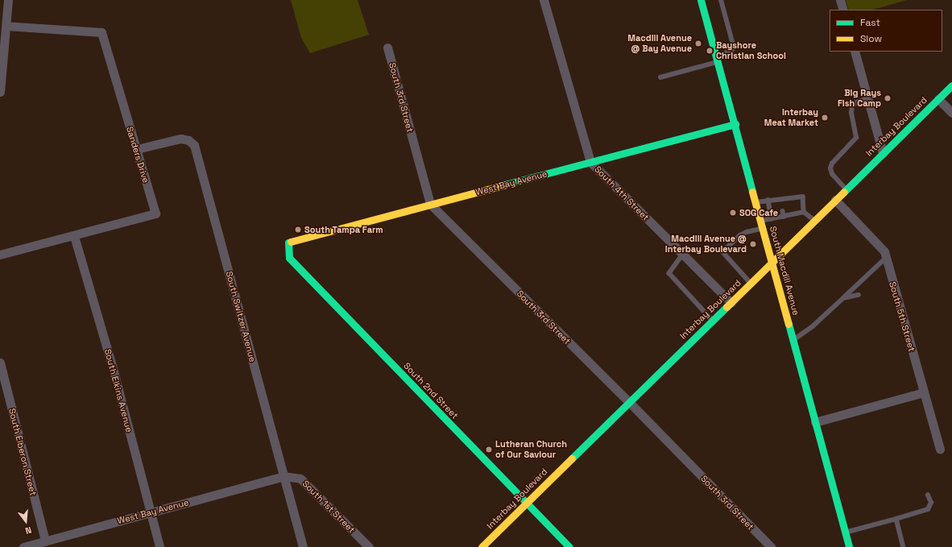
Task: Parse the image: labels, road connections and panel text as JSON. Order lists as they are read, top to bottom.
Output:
{
  "streets": {
    "street": [
      "South 3rd Street",
      "Interbay Boulevard",
      "Sanders Drive",
      "West Bay Avenue",
      "South 4th Street",
      "South Macdill Avenue",
      "South Switzer Avenue",
      "South 5th Street",
      "South Elkins Avenue",
      "South 2nd Street",
      "South Elberon Street",
      "South 1st Street"
    ]
  },
  "crossings": [
    ["South 3rd Street", "Interbay Boulevard"],
    ["South 3rd Street", "West Bay Avenue"],
    ["Interbay Boulevard", "South 4th Street"],
    ["Interbay Boulevard", "South Macdill Avenue"],
    ["Interbay Boulevard", "South 5th Street"],
    ["Interbay Boulevard", "South 2nd Street"],
    ["Sanders Drive", "South Switzer Avenue"],
    ["Sanders Drive", "South Elkins Avenue"],
    ["West Bay Avenue", "South 4th Street"],
    ["West Bay Avenue", "South Macdill Avenue"],
    ["West Bay Avenue", "South Switzer Avenue"],
    ["West Bay Avenue", "South Elkins Avenue"],
    ["West Bay Avenue", "South 2nd Street"],
    ["West Bay Avenue", "South Elberon Street"],
    ["West Bay Avenue", "South 1st Street"],
    ["South Switzer Avenue", "South 1st Street"]
  ],
  "places": [
    "Macdill Avenue @ Bay Avenue",
    "Bayshore Christian School",
    "Big Rays Fish Camp",
    "Interbay Meat Market",
    "SOG Cafe",
    "South Tampa Farm",
    "Macdill Avenue @ Interbay Boulevard",
    "Lutheran Church of Our Saviour"
  ],
  "legend": ["Fast", "Slow"],
  "north": "bottom"
}
